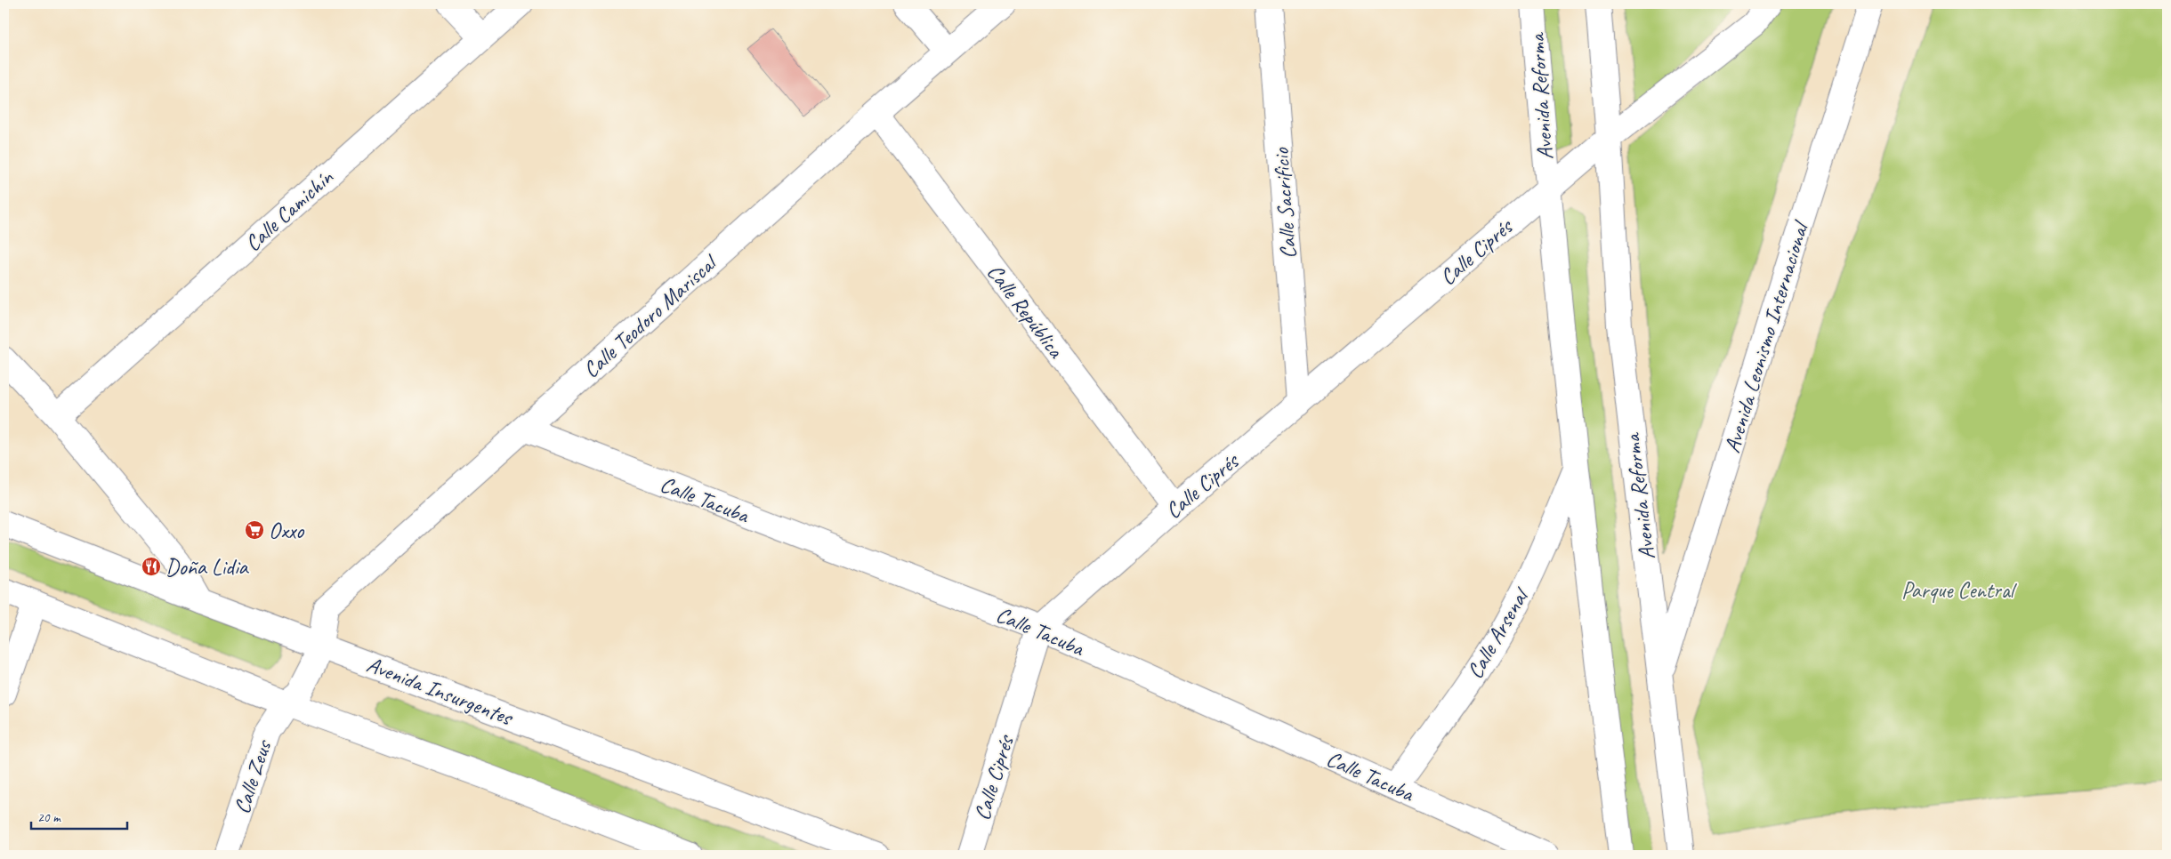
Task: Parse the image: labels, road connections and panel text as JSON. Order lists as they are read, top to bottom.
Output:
{
  "streets": {
    "street": [
      "Avenida Reforma",
      "Calle Sacrificio",
      "Calle Camichín",
      "Calle Ciprés",
      "Calle República",
      "Calle Teodoro Mariscal",
      "Avenida Leonismo Internacional",
      "Calle Tacuba",
      "Calle Arsenal",
      "Avenida Insurgentes",
      "Calle Zeus"
    ]
  },
  "crossings": [
    ["Avenida Reforma", "Calle Ciprés"],
    ["Avenida Reforma", "Avenida Leonismo Internacional"],
    ["Avenida Reforma", "Calle Arsenal"],
    ["Calle Sacrificio", "Calle Ciprés"],
    ["Calle Ciprés", "Calle República"],
    ["Calle Ciprés", "Calle Tacuba"],
    ["Calle República", "Calle Teodoro Mariscal"],
    ["Calle Teodoro Mariscal", "Calle Tacuba"],
    ["Calle Teodoro Mariscal", "Avenida Insurgentes"],
    ["Calle Teodoro Mariscal", "Calle Zeus"],
    ["Calle Tacuba", "Calle Arsenal"],
    ["Avenida Insurgentes", "Calle Zeus"]
  ],
  "parks": ["Parque Central"],
  "places": {
    "supermarket": ["Oxxo"],
    "restaurant": ["Doña Lidia"]
  },
  "scale_bar": "20 m"
}
